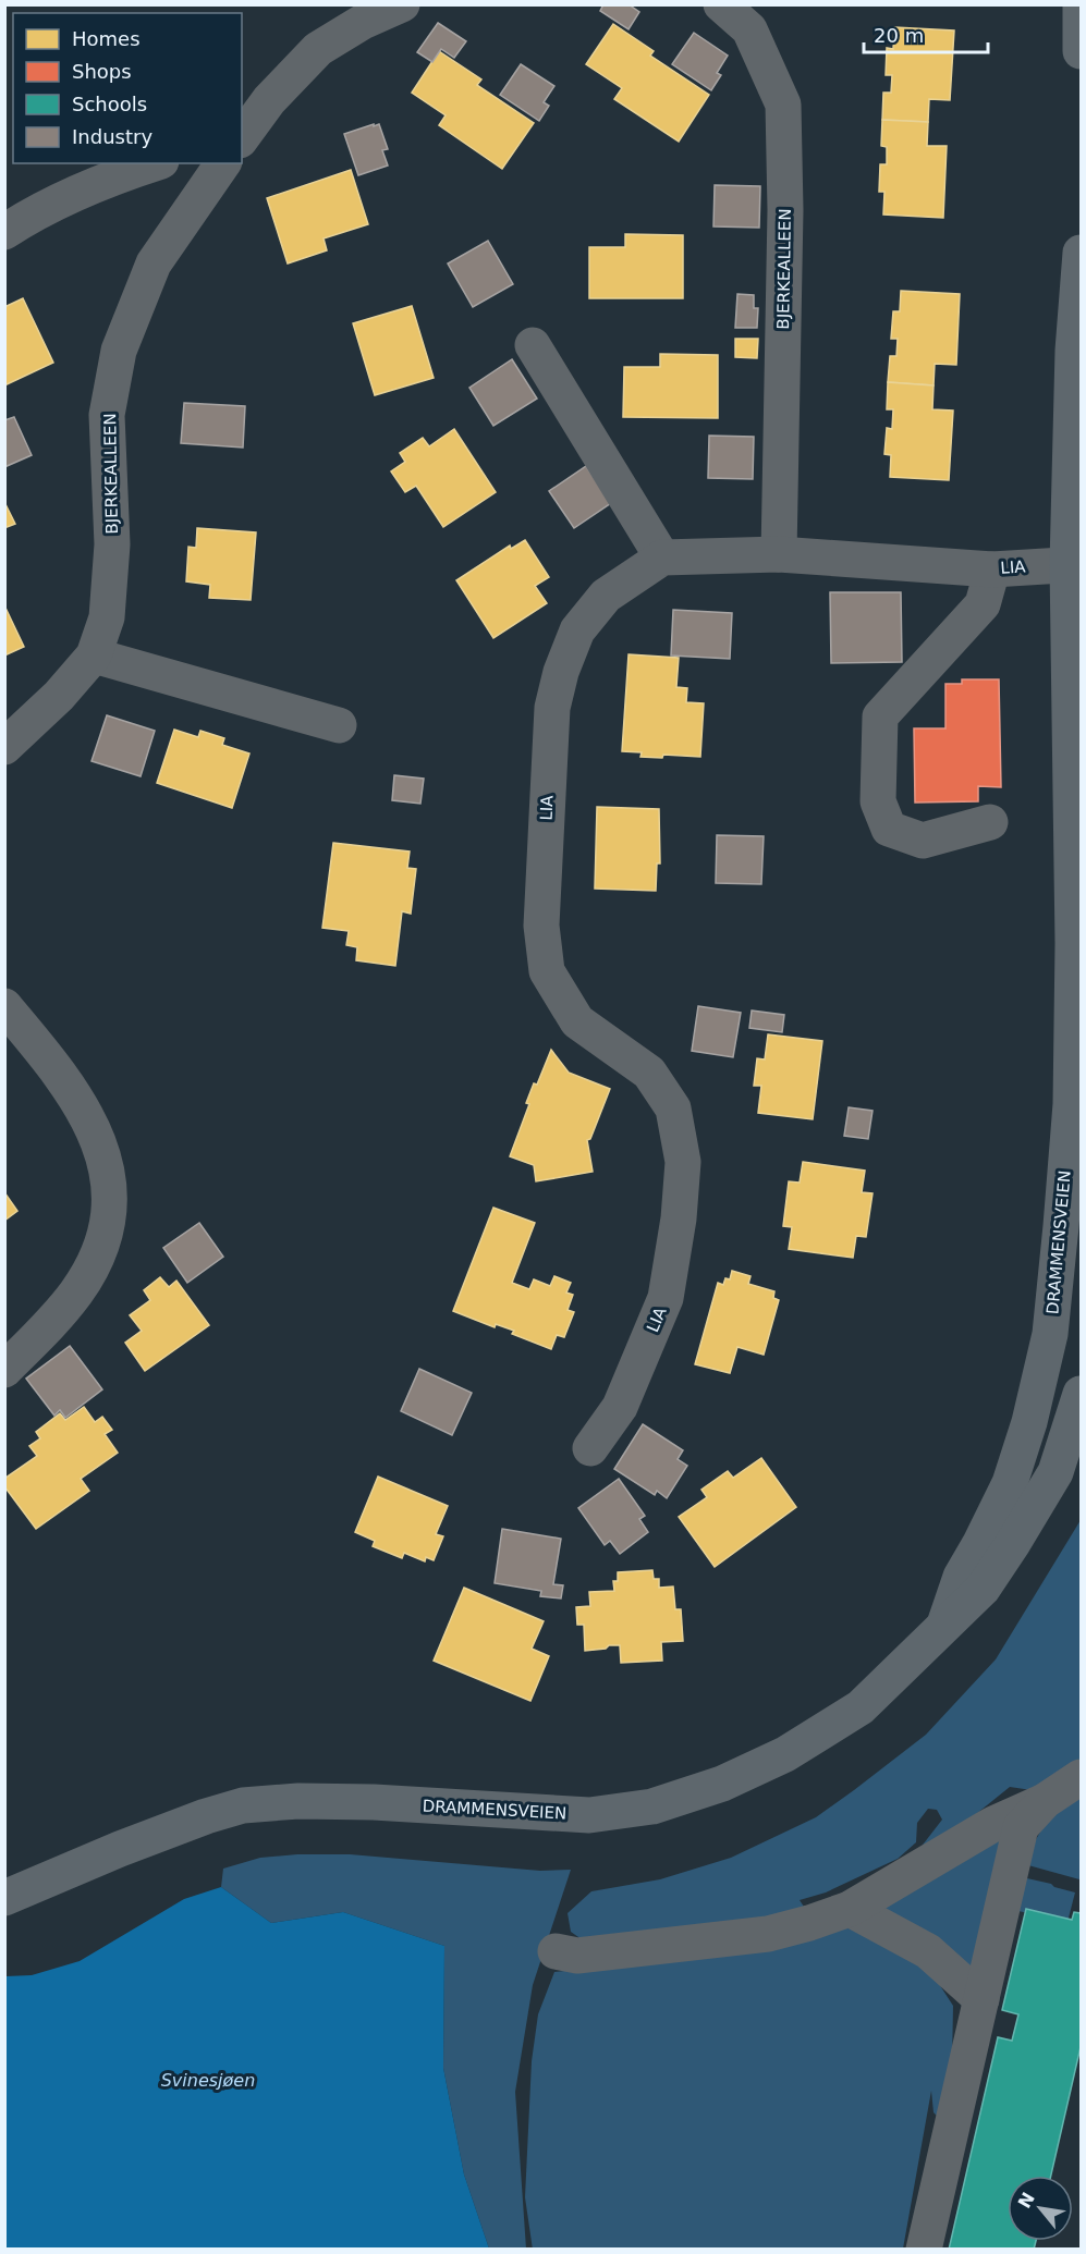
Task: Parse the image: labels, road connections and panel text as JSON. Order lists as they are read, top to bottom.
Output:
{
  "streets": {
    "main road": ["DRAMMENSVEIEN"],
    "street": ["BJERKEALLEEN", "LIA"]
  },
  "crossings": [
    ["BJERKEALLEEN", "LIA"],
    ["LIA", "DRAMMENSVEIEN"]
  ],
  "water": ["Svinesjøen"],
  "legend": [
    "Homes",
    "Shops",
    "Schools",
    "Industry"
  ],
  "scale_bar": "20 m",
  "north": "top left"
}
